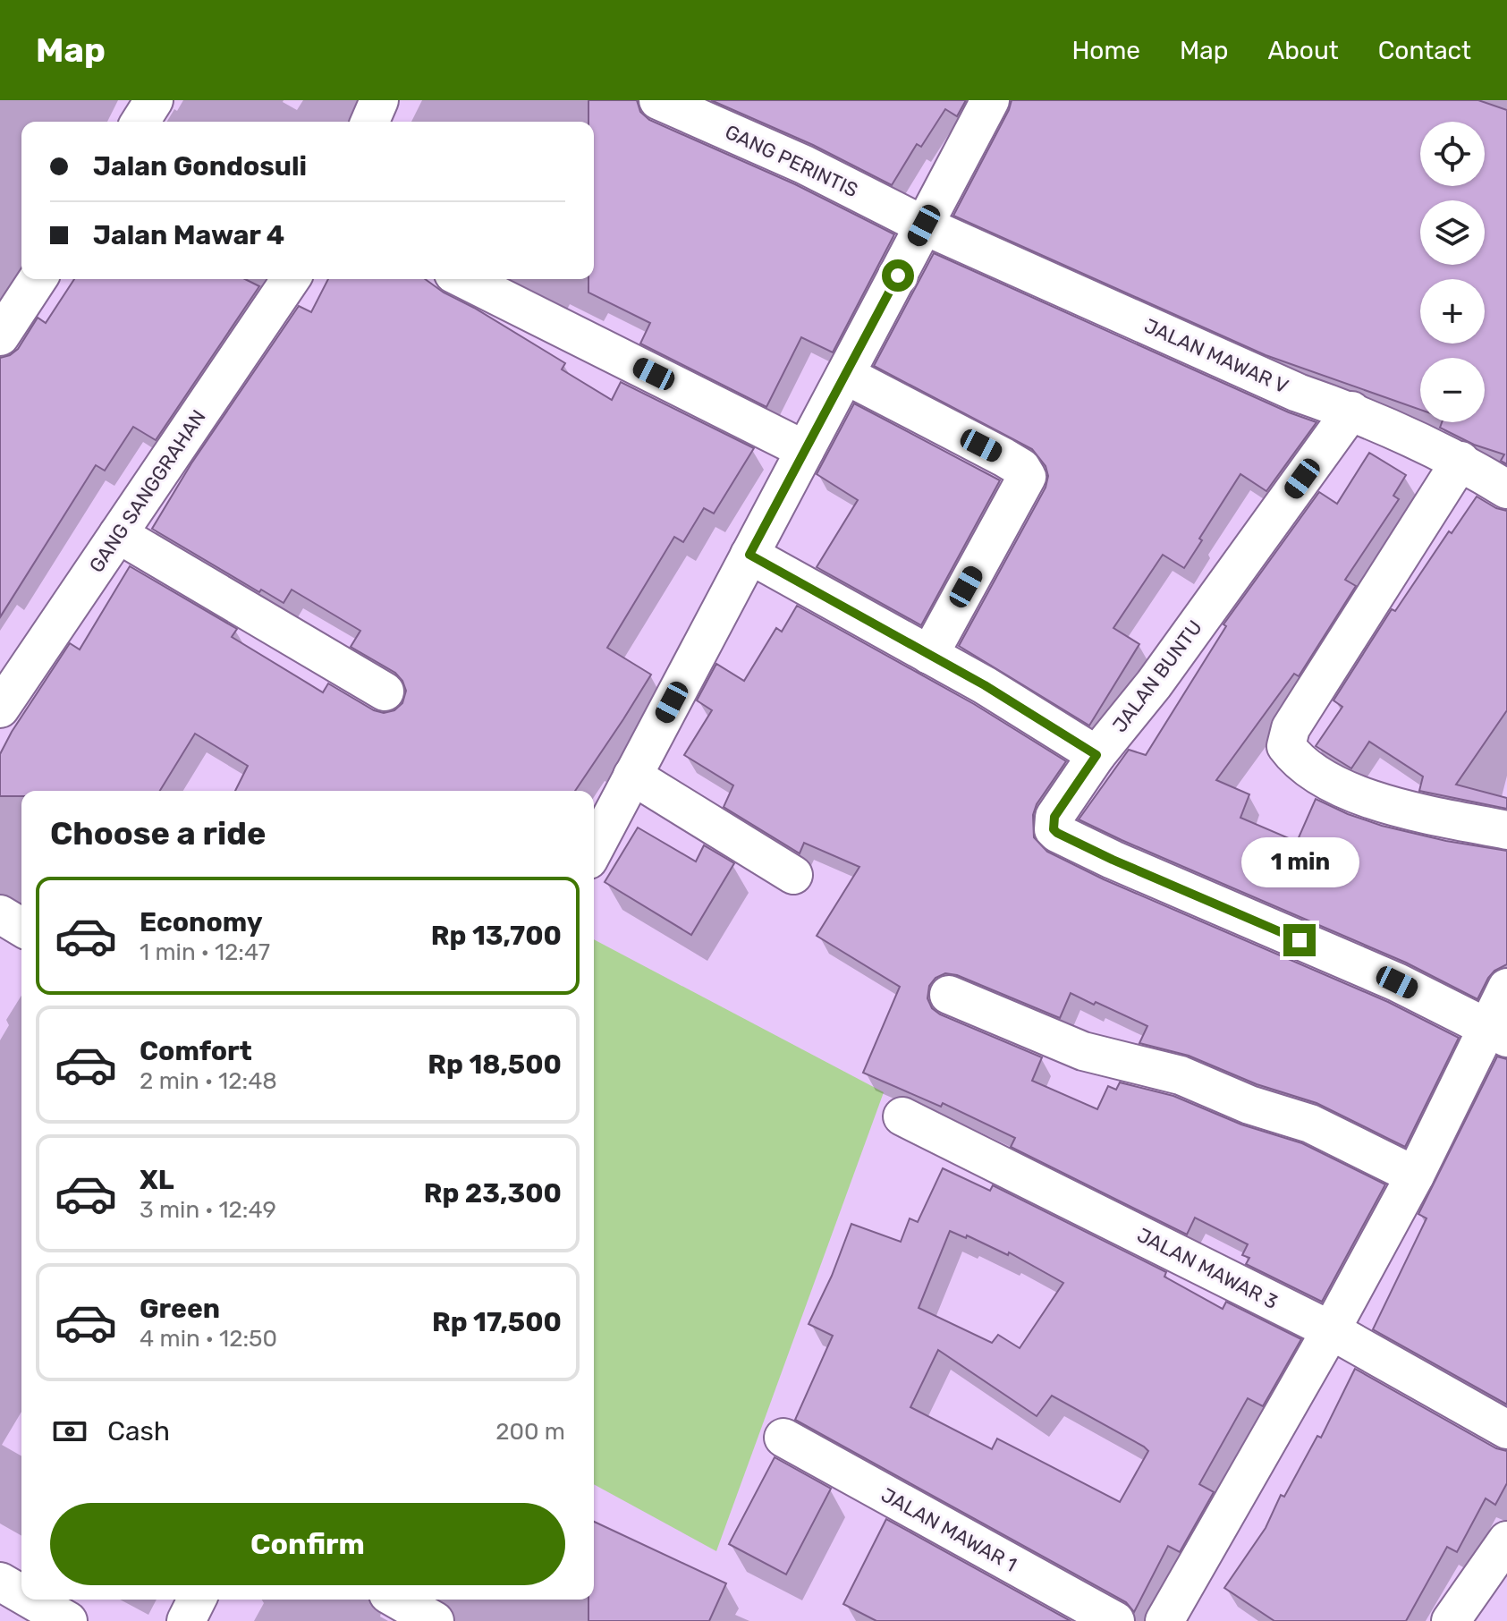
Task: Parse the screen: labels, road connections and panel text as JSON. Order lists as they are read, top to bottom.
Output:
{
  "streets": {
    "street": [
      "GANG PERINTIS",
      "JALAN MAWAR V",
      "GANG SANGGRAHAN",
      "JALAN BUNTU",
      "JALAN MAWAR 3",
      "JALAN MAWAR 1"
    ]
  },
  "crossings": [
    ["GANG PERINTIS", "JALAN MAWAR V"],
    ["JALAN MAWAR V", "JALAN BUNTU"]
  ],
  "page": {
    "header": "Map",
    "nav": [
      "Home",
      "Map",
      "About",
      "Contact"
    ],
    "map_buttons": ["+", "−"],
    "banner": ["Jalan Gondosuli", "Jalan Mawar 4"],
    "heading": "Choose a ride",
    "bubble": "1 min",
    "list": [
      {
        "name": "Economy",
        "note": "1 min · 12:47",
        "value": "Rp 13,700"
      },
      {
        "name": "Comfort",
        "note": "2 min · 12:48",
        "value": "Rp 18,500"
      },
      {
        "name": "XL",
        "note": "3 min · 12:49",
        "value": "Rp 23,300"
      },
      {
        "name": "Green",
        "note": "4 min · 12:50",
        "value": "Rp 17,500"
      }
    ],
    "pay": ["Cash", "200 m"],
    "buttons": "Confirm"
  }
}
